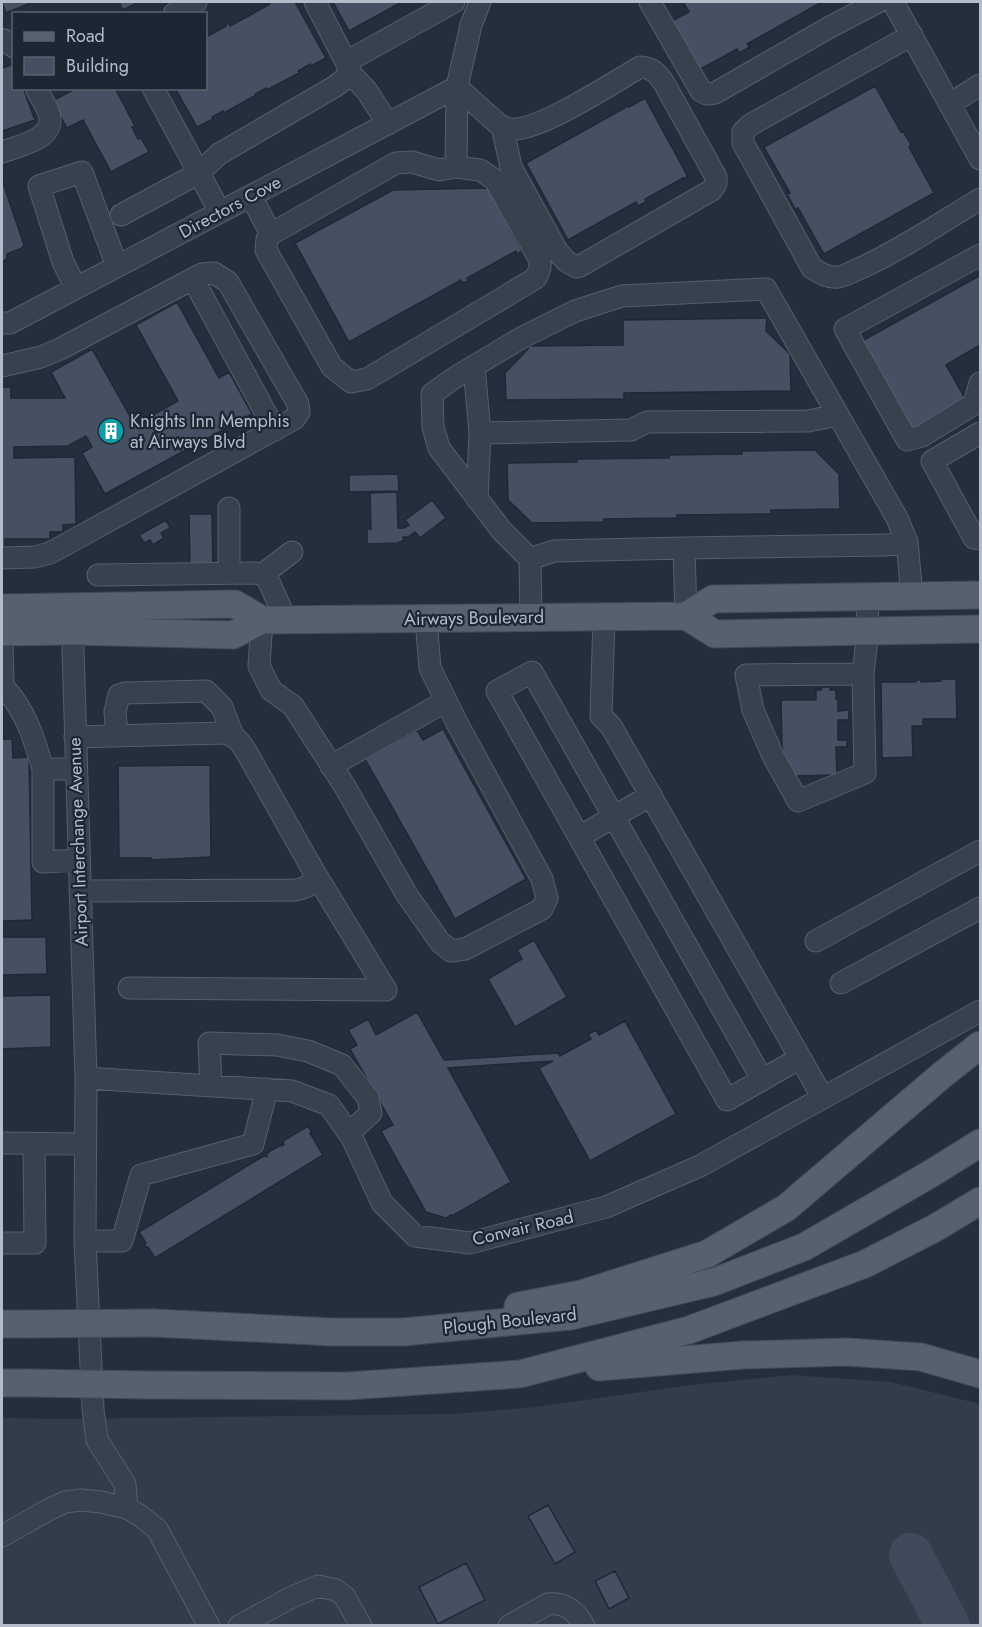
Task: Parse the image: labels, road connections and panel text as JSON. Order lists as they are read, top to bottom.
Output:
{
  "streets": {
    "main road": ["Airways Boulevard", "Plough Boulevard"],
    "street": ["Directors Cove", "Airport Interchange Avenue", "Convair Road"]
  },
  "crossings": [
    ["Airways Boulevard", "Airport Interchange Avenue"],
    ["Airport Interchange Avenue", "Convair Road"]
  ],
  "places": {
    "building": ["Knights Inn Memphis at Airways Blvd"]
  },
  "legend": ["Road", "Building"]
}
